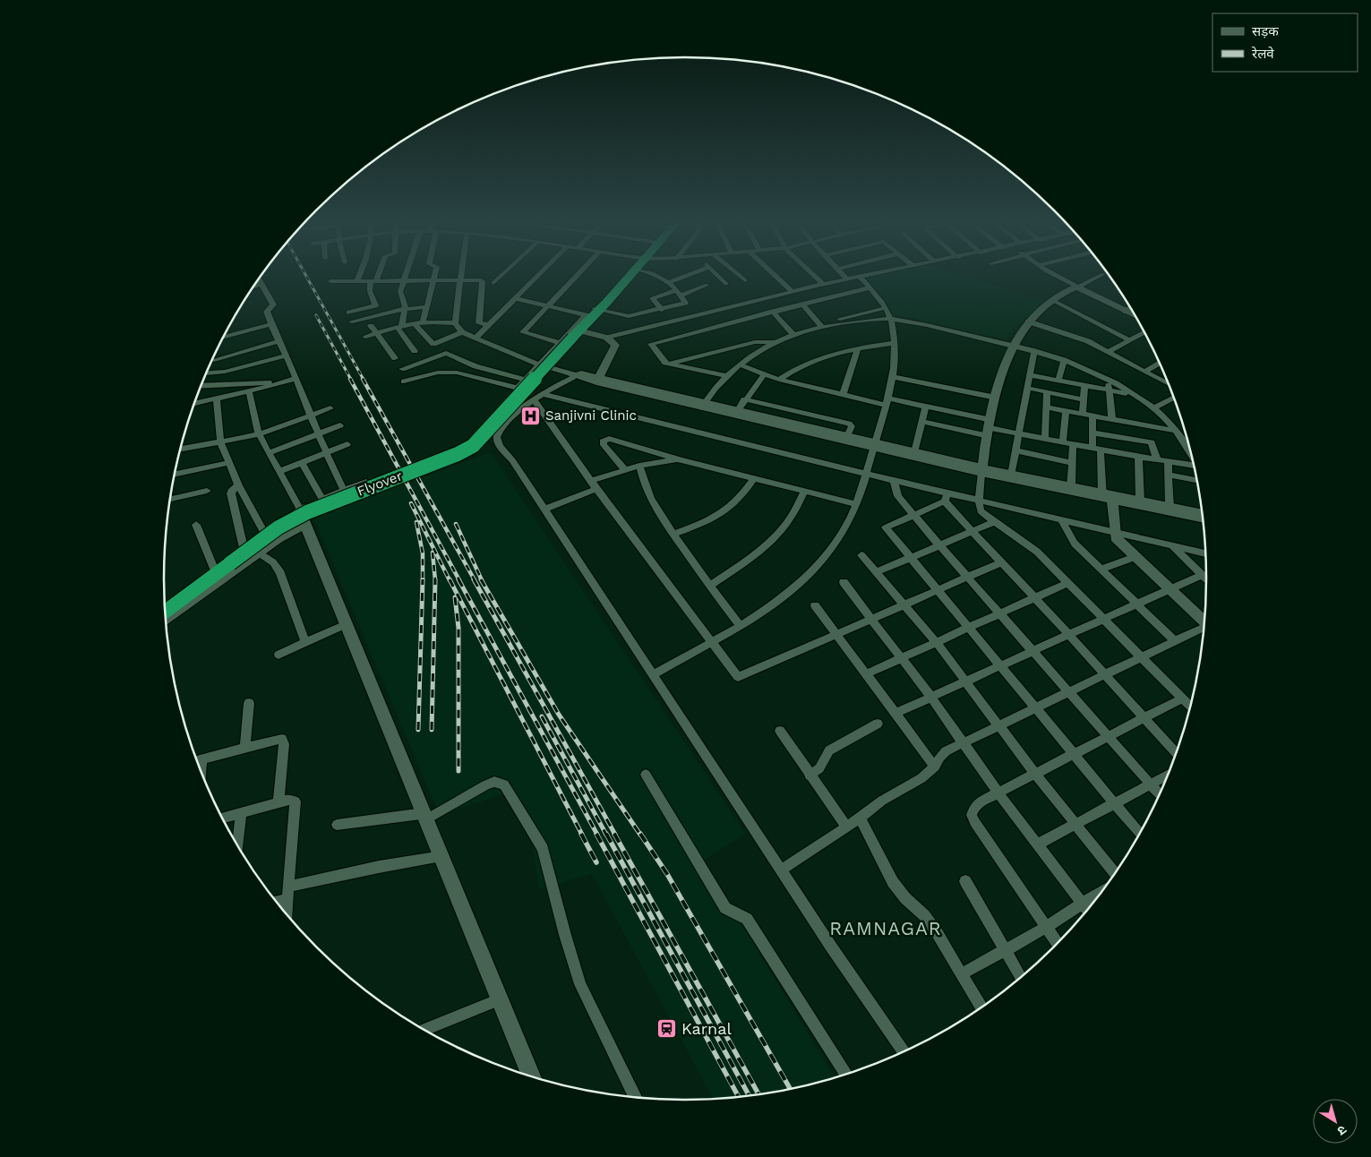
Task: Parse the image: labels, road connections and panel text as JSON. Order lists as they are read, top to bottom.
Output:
{
  "streets": {
    "highway": ["Flyover"]
  },
  "districts": ["RAMNAGAR"],
  "places": {
    "hospital": ["Sanjivni Clinic"],
    "station": ["Karnal"]
  },
  "legend": ["सड़क", "रेलवे"],
  "north": "bottom right"
}
